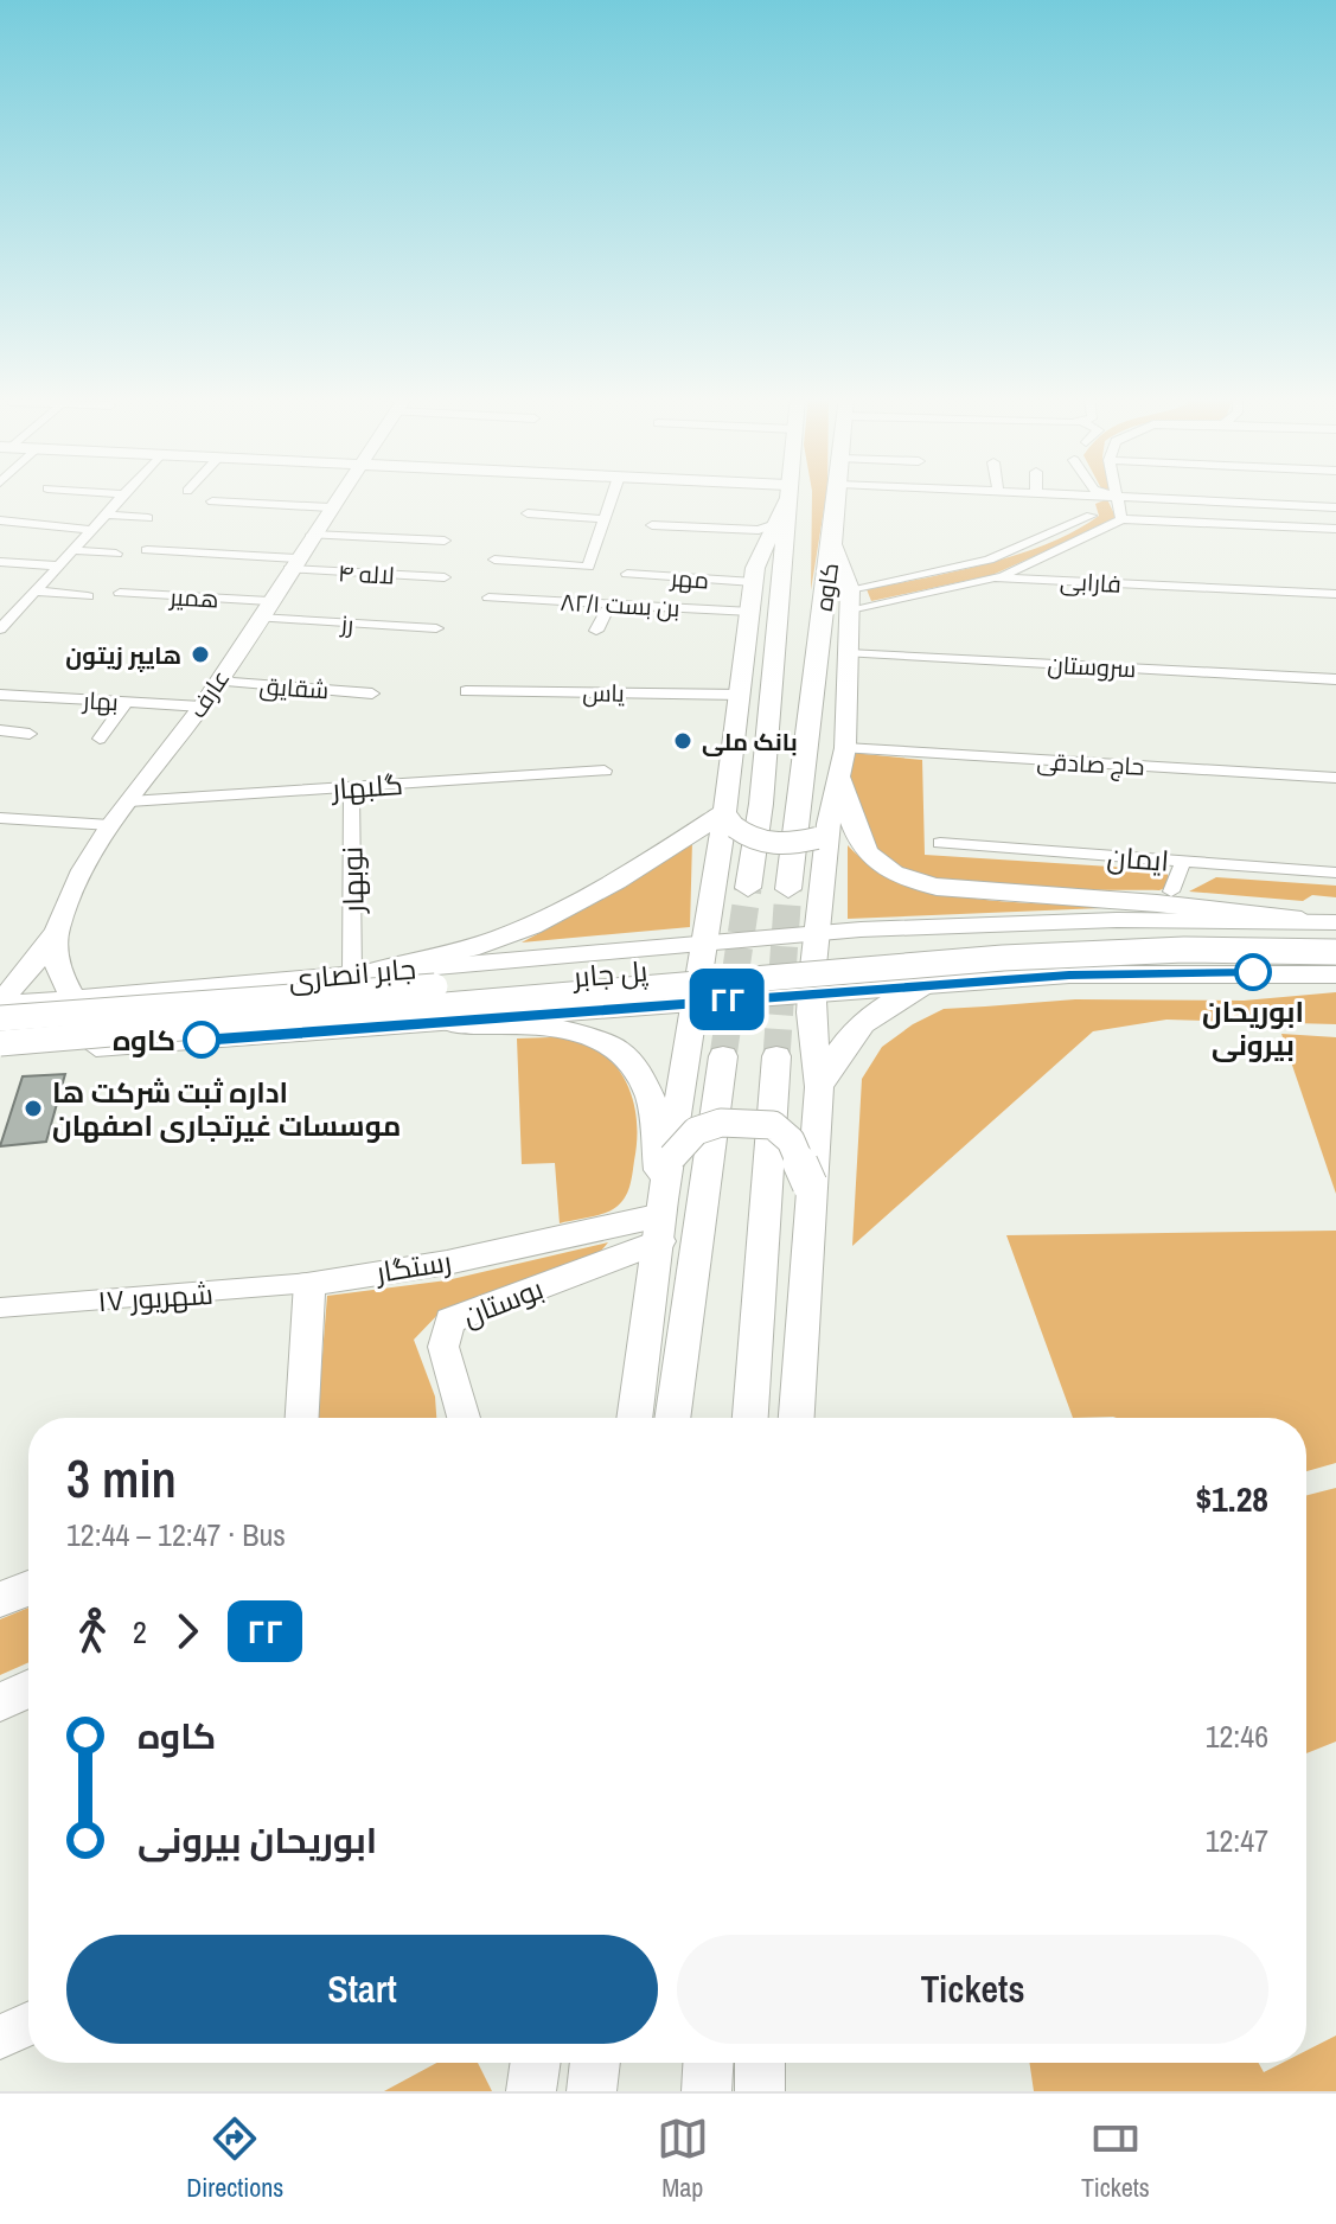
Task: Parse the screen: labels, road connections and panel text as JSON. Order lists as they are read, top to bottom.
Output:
{
  "streets": {
    "main road": [
      "کاوه",
      "عارف",
      "جابر انصاری",
      "پل جابر",
      "رستگار",
      "بوستان"
    ],
    "street": [
      "لاله ۴",
      "مهر",
      "فارابی",
      "همیر",
      "بن بست ۸۲/۱",
      "رز",
      "سروستان",
      "شقایق",
      "یاس",
      "بهار",
      "حاج صادقی",
      "گلبهار",
      "ایمان",
      "نوبهار",
      "۱۷ شهریور"
    ]
  },
  "crossings": [
    ["لاله ۴", "عارف"],
    ["همیر", "رز"],
    ["همیر", "عارف"],
    ["رز", "عارف"],
    ["شقایق", "عارف"],
    ["عارف", "بهار"],
    ["عارف", "گلبهار"],
    ["عارف", "جابر انصاری"],
    ["گلبهار", "نوبهار"],
    ["نوبهار", "جابر انصاری"],
    ["رستگار", "۱۷ شهریور"],
    ["رستگار", "بوستان"]
  ],
  "places": [
    "هایپر زیتون",
    "بانک ملی",
    "ابوریحان بیرونی",
    "کاوه",
    "اداره ثبت شرکت ها موسسات غیرتجاری اصفهان"
  ],
  "lines": ["bus line ۲۲"],
  "page": {
    "on_map": "۲۲",
    "heading": ["3 min", "12:44 – 12:47 · Bus", "$1.28"],
    "legs": ["2", "۲۲"],
    "list": [
      {
        "name": "کاوه",
        "value": "12:46"
      },
      {
        "name": "ابوریحان بیرونی",
        "value": "12:47"
      }
    ],
    "buttons": ["Start", "Tickets"],
    "tabs": ["Directions", "Map", "Tickets"]
  }
}
